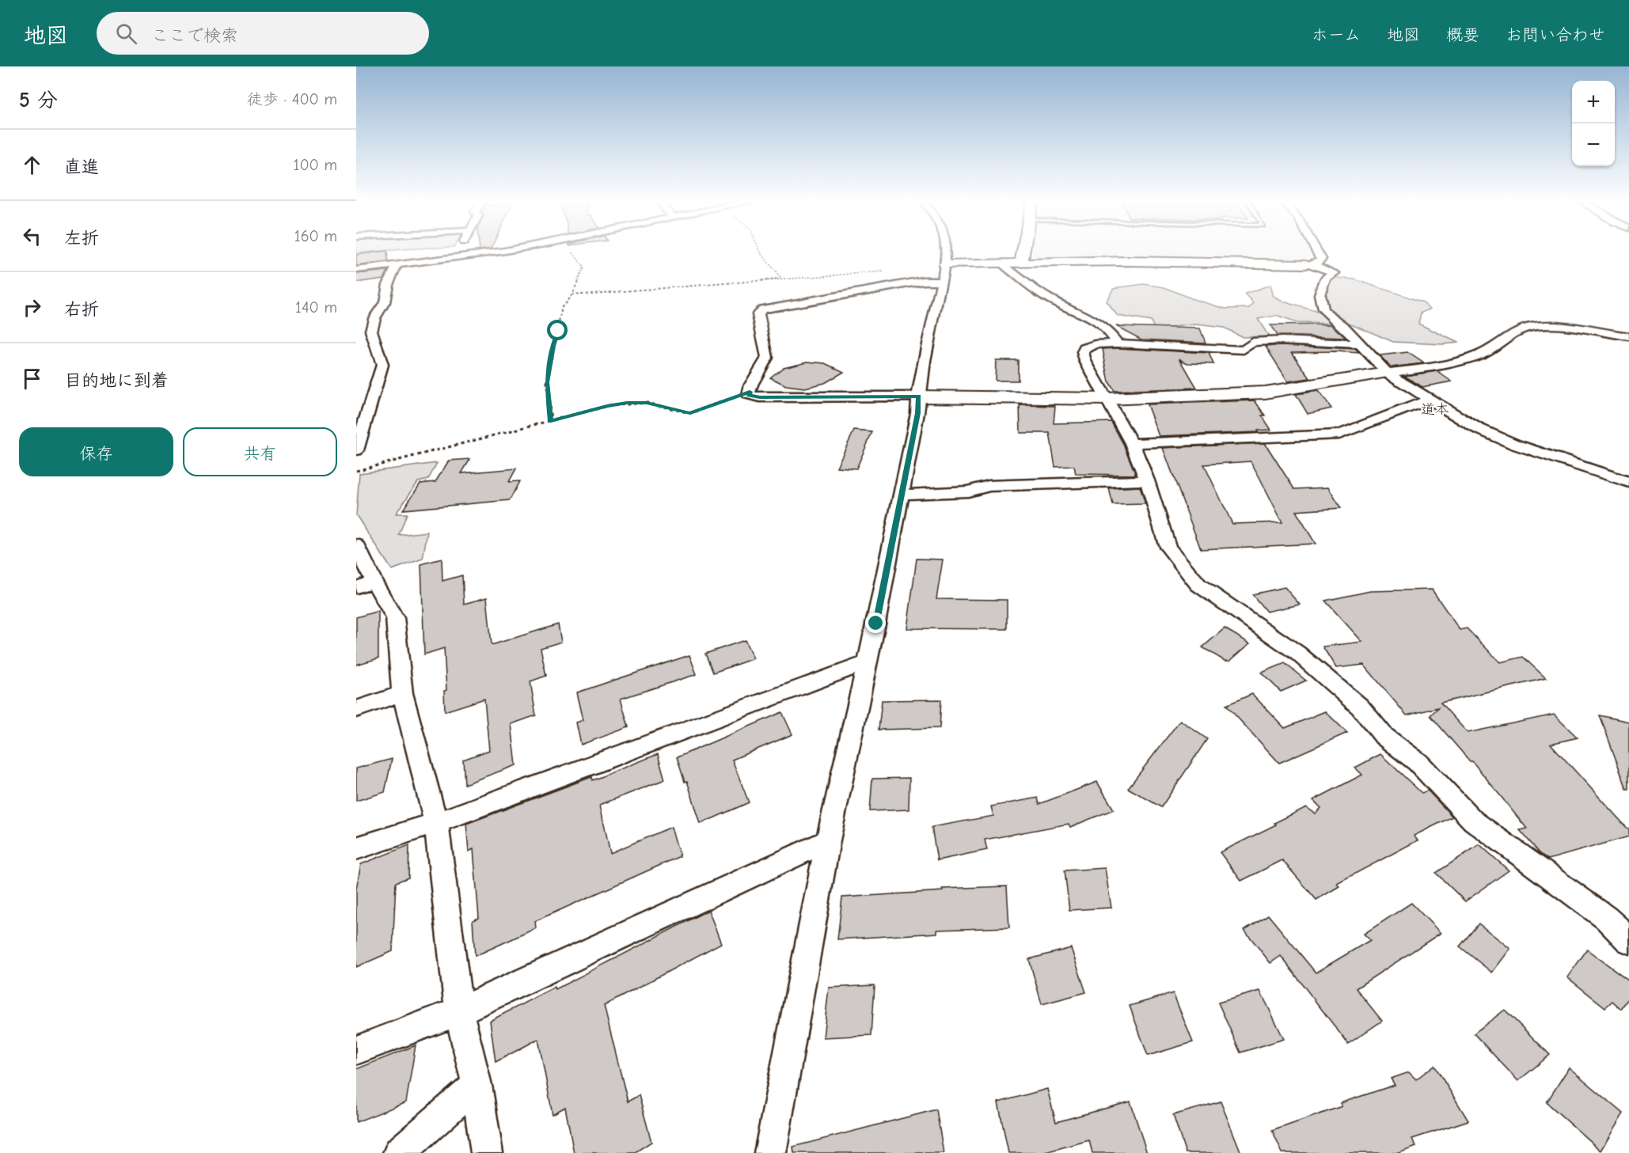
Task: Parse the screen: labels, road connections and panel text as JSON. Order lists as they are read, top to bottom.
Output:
{
  "districts": ["道本"],
  "page": {
    "header": "地図",
    "search": "ここで検索",
    "nav": [
      "ホーム",
      "地図",
      "概要",
      "お問い合わせ"
    ],
    "heading": ["5 分", "徒歩 · 400 m"],
    "map_buttons": ["+", "−"],
    "list": [
      ["直進", "100 m"],
      ["左折", "160 m"],
      ["右折", "140 m"],
      "目的地に到着"
    ],
    "buttons": ["保存", "共有"]
  }
}
